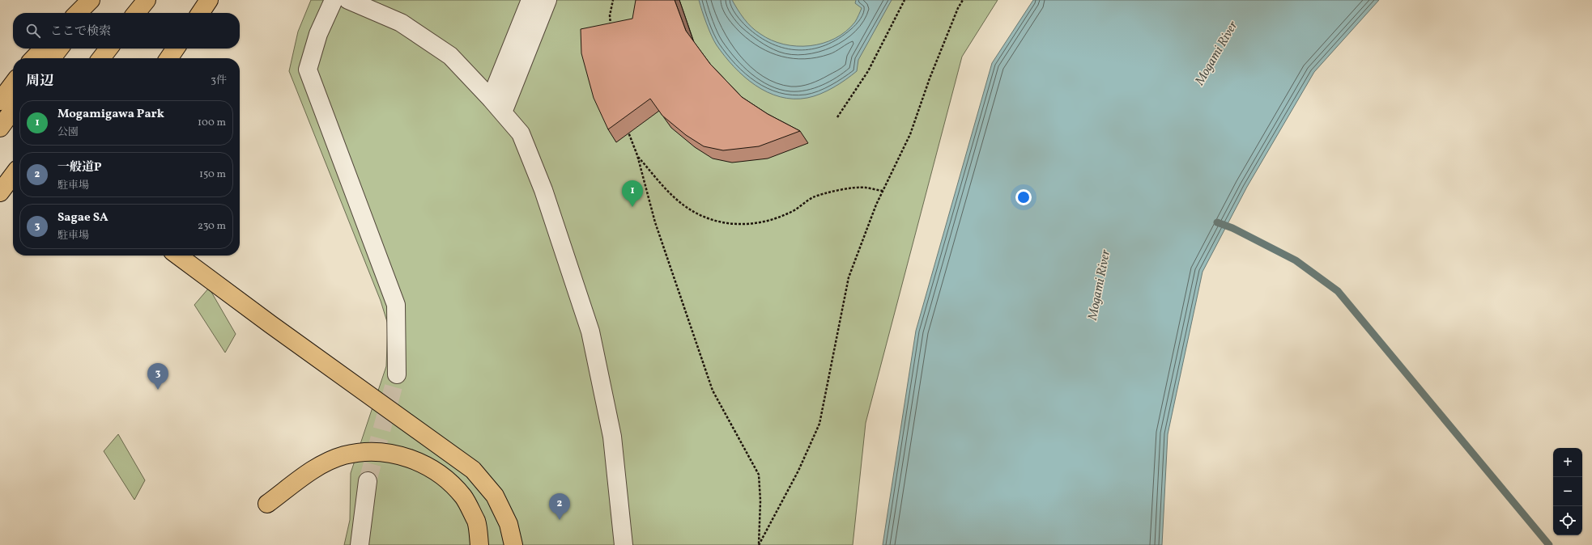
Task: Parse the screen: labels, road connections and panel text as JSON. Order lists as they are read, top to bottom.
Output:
{
  "water": ["Mogami River"],
  "page": {
    "search": "ここで検索",
    "heading": ["周辺", "3件"],
    "list": [
      {
        "mark": "1",
        "name": "Mogamigawa Park",
        "note": "公園",
        "value": "100 m"
      },
      {
        "mark": "2",
        "name": "一般道P",
        "note": "駐車場",
        "value": "150 m"
      },
      {
        "mark": "3",
        "name": "Sagae SA",
        "note": "駐車場",
        "value": "230 m"
      }
    ],
    "pins": ["1", "3", "2"],
    "map_buttons": ["+", "−"]
  }
}
